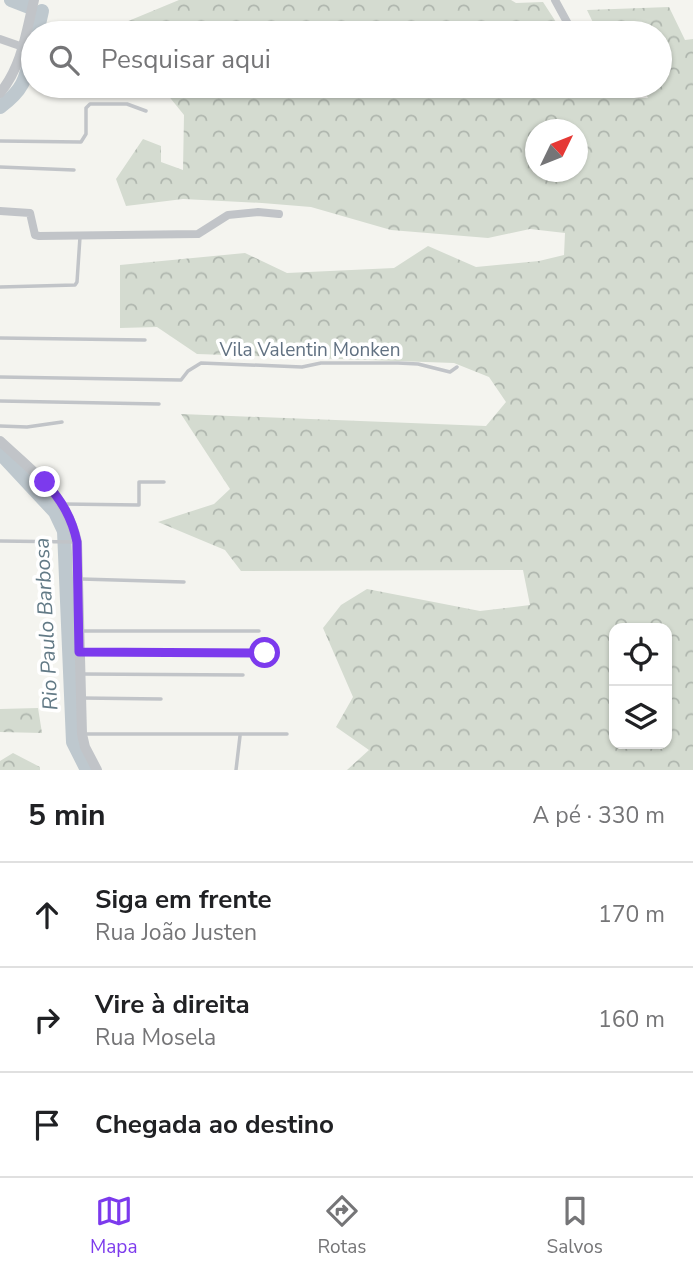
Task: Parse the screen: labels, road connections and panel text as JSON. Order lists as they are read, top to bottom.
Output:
{
  "streets": {
    "lane": ["Vila Valentin Monken"]
  },
  "water": ["Rio Paulo Barbosa"],
  "north": "top right",
  "page": {
    "search": "Pesquisar aqui",
    "heading": ["5 min", "A pé · 330 m"],
    "list": [
      ["Siga em frente", "Rua João Justen", "170 m"],
      ["Vire à direita", "Rua Mosela", "160 m"],
      "Chegada ao destino"
    ],
    "nav": ["Mapa", "Rotas", "Salvos"]
  }
}
